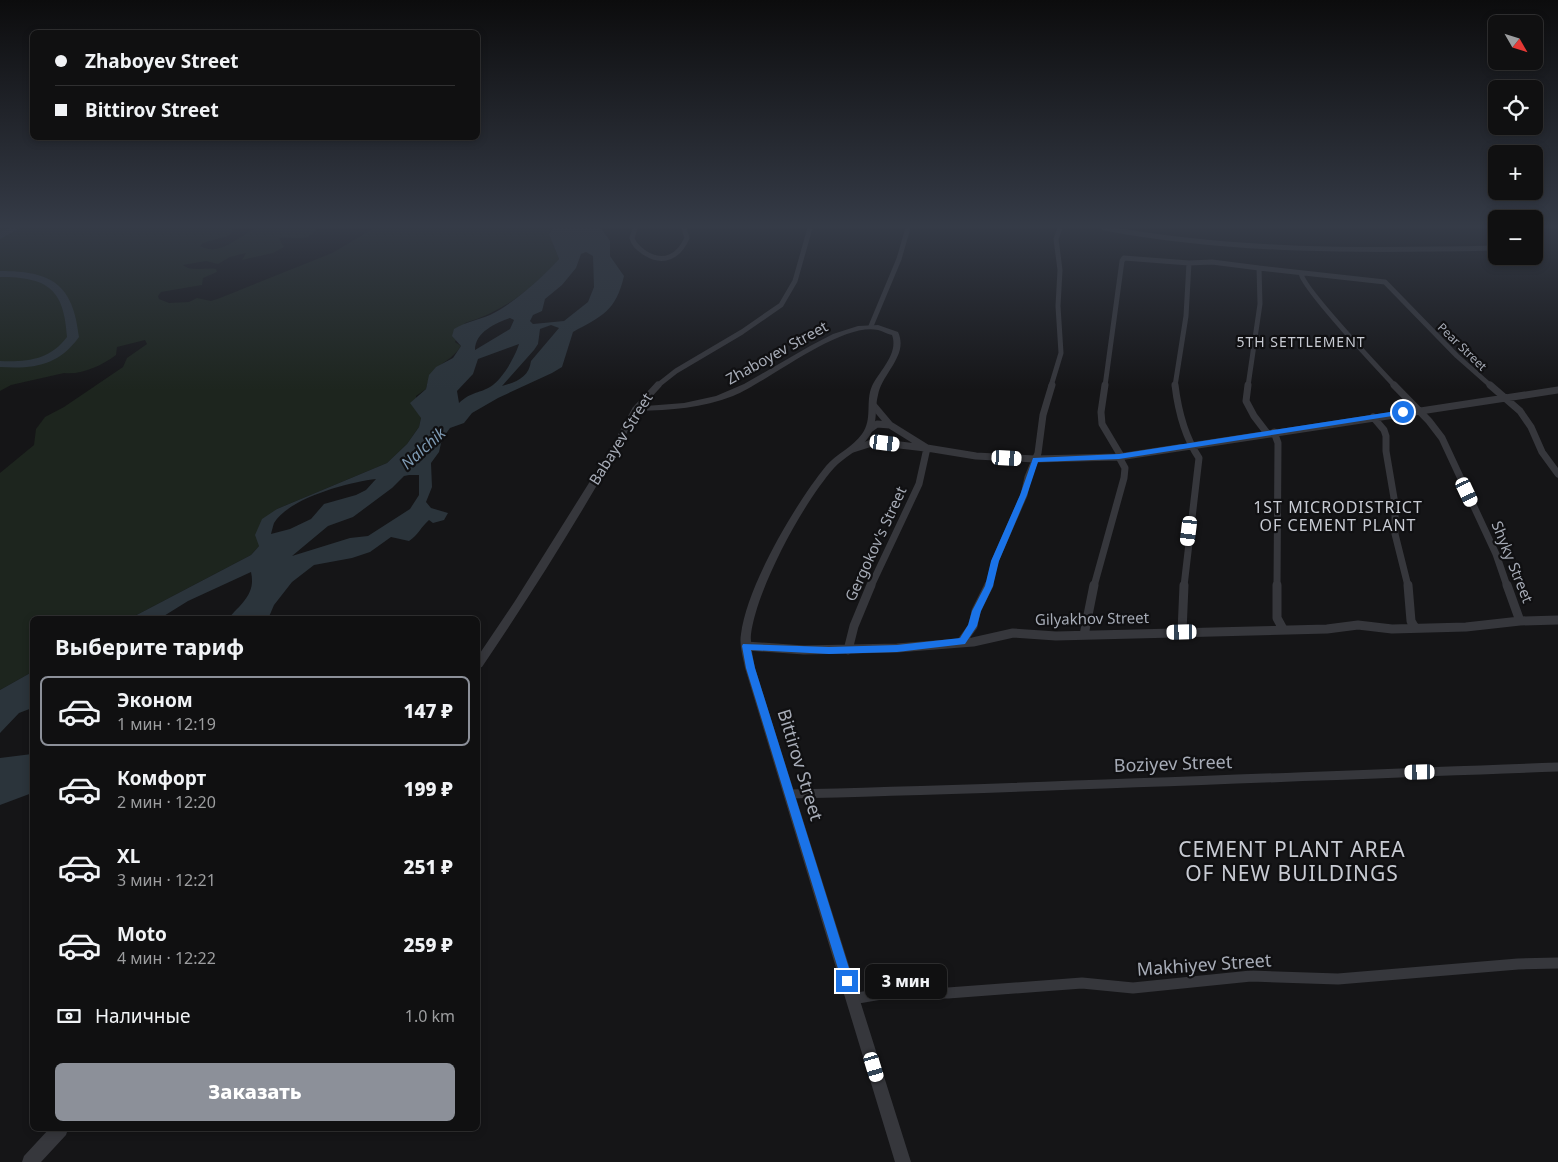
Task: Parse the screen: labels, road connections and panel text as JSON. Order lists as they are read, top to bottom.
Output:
{
  "streets": {
    "street": [
      "Pear Street",
      "Zhaboyev Street",
      "Babayev Street",
      "Gergokov's Street",
      "Shyky Street",
      "Gilyakhov Street",
      "Boziyev Street",
      "Bittirov Street",
      "Makhiyev Street"
    ]
  },
  "crossings": [
    ["Zhaboyev Street", "Babayev Street"],
    ["Gergokov's Street", "Gilyakhov Street"],
    ["Shyky Street", "Gilyakhov Street"],
    ["Gilyakhov Street", "Bittirov Street"],
    ["Boziyev Street", "Bittirov Street"],
    ["Bittirov Street", "Makhiyev Street"]
  ],
  "districts": ["5TH SETTLEMENT", "1ST MICRODISTRICT OF СEMENT PLANT", "CEMENT PLANT AREA OF NEW BUILDINGS"],
  "water": ["Nalchik"],
  "north": "bottom right",
  "page": {
    "map_buttons": ["+", "−"],
    "banner": ["Zhaboyev Street", "Bittirov Street"],
    "heading": "Выберите тариф",
    "list": [
      {
        "name": "Эконом",
        "note": "1 мин · 12:19",
        "value": "147 ₽"
      },
      {
        "name": "Комфорт",
        "note": "2 мин · 12:20",
        "value": "199 ₽"
      },
      {
        "name": "XL",
        "note": "3 мин · 12:21",
        "value": "251 ₽"
      },
      {
        "name": "Moto",
        "note": "4 мин · 12:22",
        "value": "259 ₽"
      }
    ],
    "bubble": "3 мин",
    "pay": ["Наличные", "1.0 km"],
    "buttons": "Заказать"
  }
}
